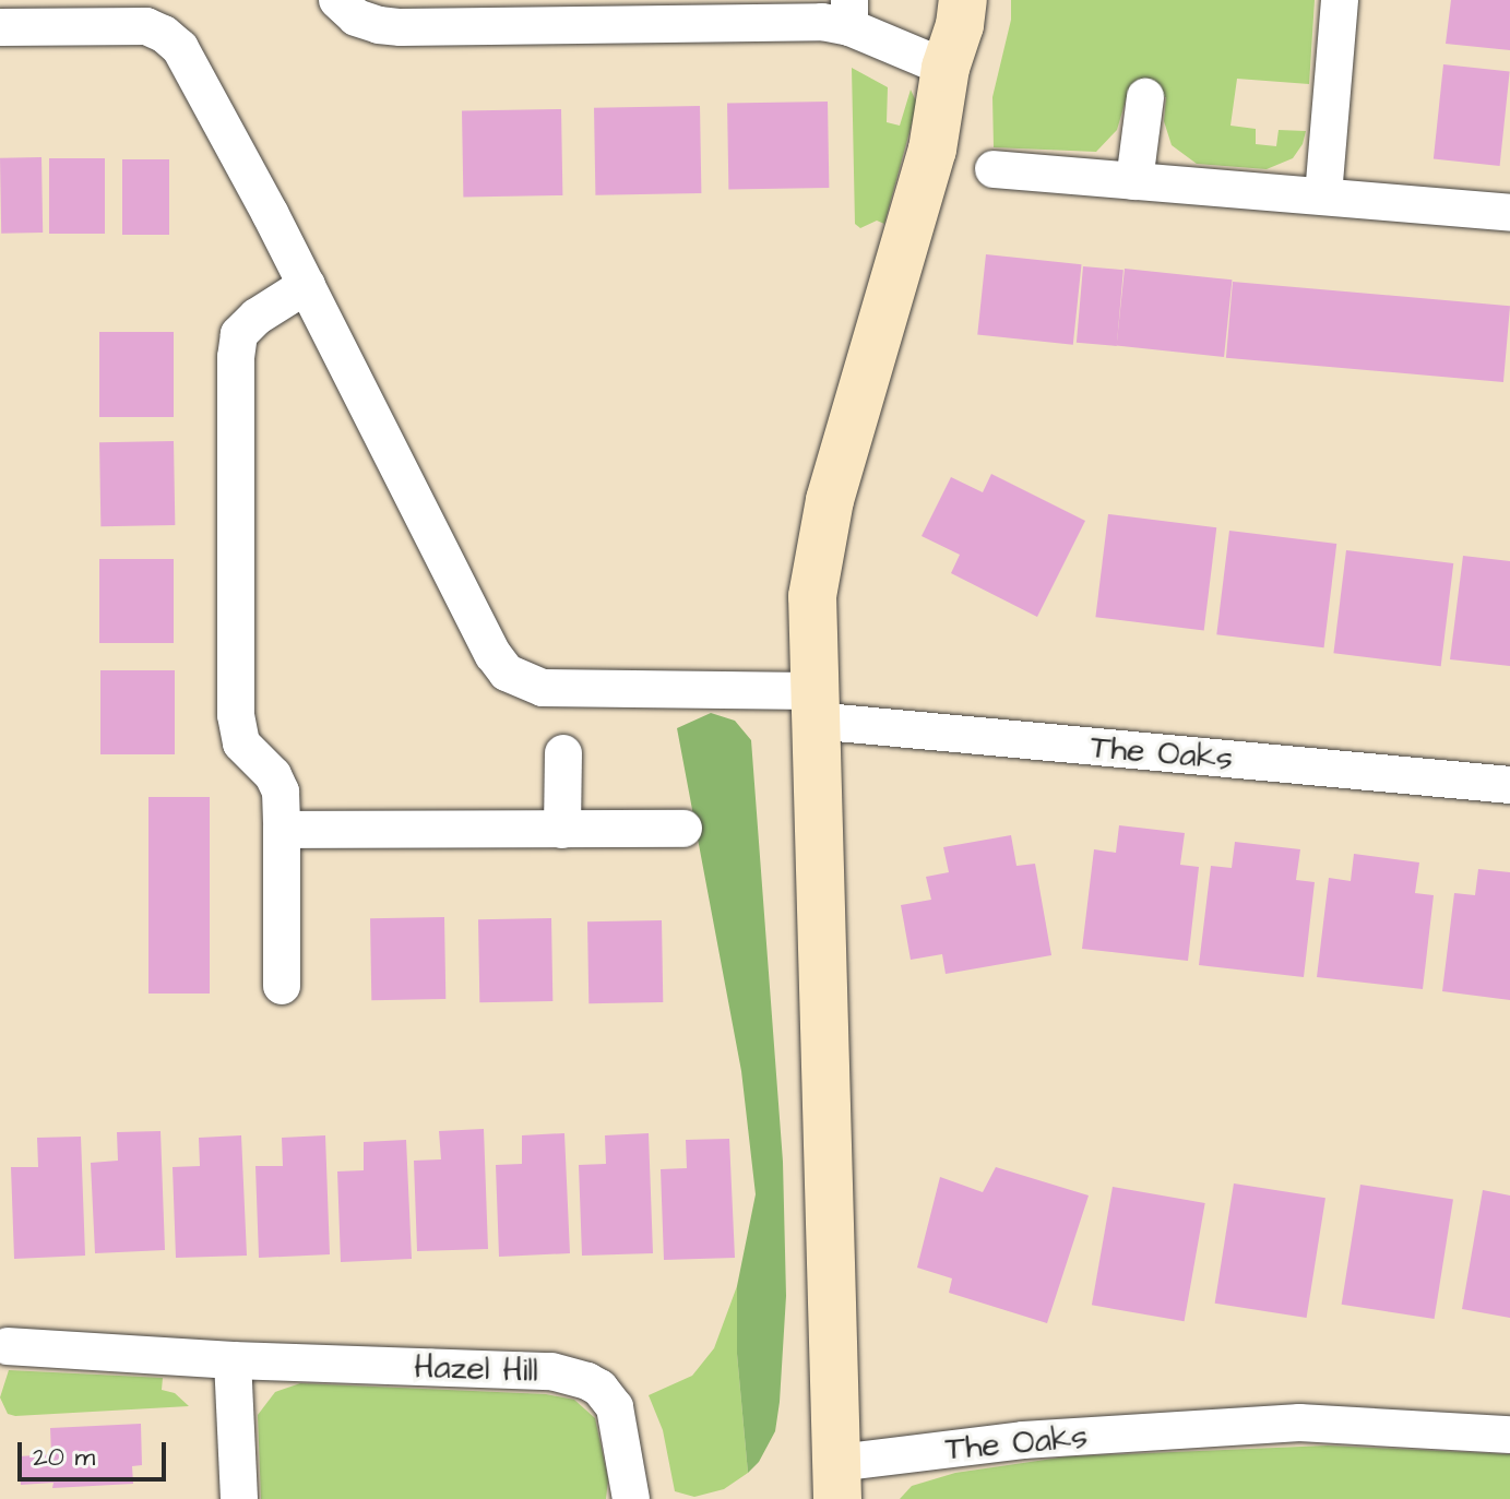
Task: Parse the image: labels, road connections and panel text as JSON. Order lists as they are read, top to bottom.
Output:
{
  "streets": {
    "street": ["The Oaks", "Hazel Hill"]
  },
  "scale_bar": "20 m"
}
